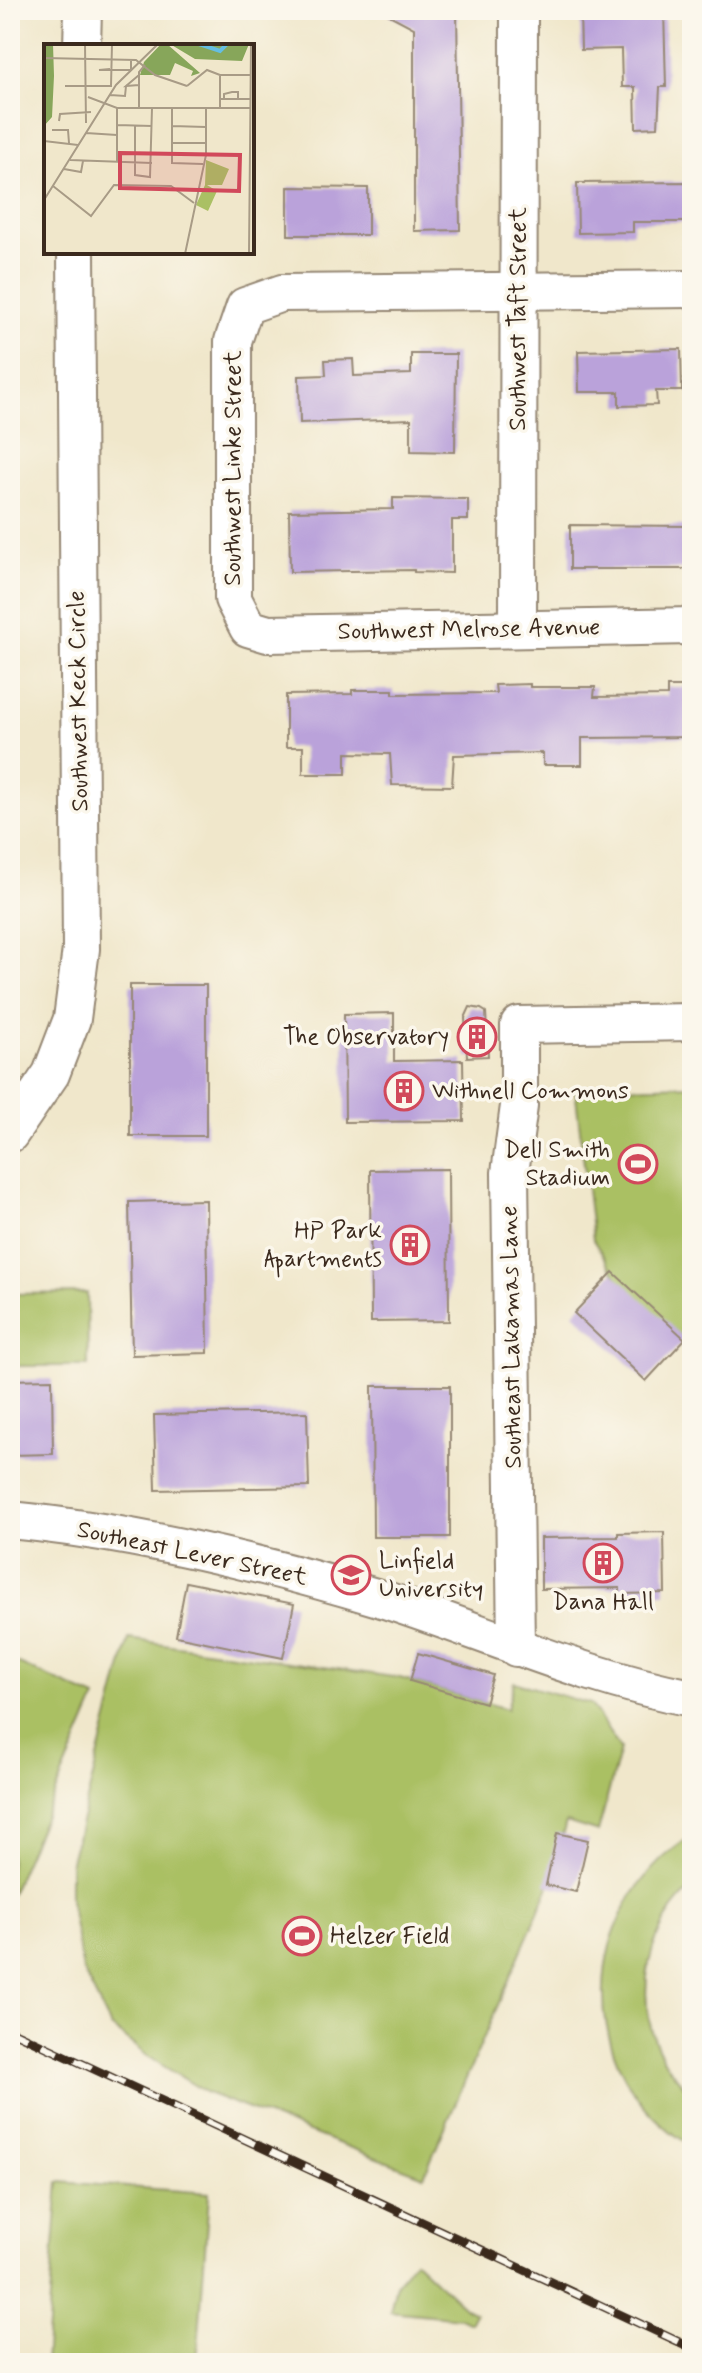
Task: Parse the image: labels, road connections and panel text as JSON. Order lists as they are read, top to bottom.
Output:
{
  "streets": {
    "street": [
      "Southwest Taft Street",
      "Southwest Linke Street",
      "Southwest Melrose Avenue",
      "Southwest Keck Circle",
      "Southeast Lakamas Lane",
      "Southeast Lever Street"
    ]
  },
  "crossings": [
    ["Southwest Taft Street", "Southwest Linke Street"],
    ["Southwest Taft Street", "Southwest Melrose Avenue"],
    ["Southwest Linke Street", "Southwest Melrose Avenue"],
    ["Southeast Lakamas Lane", "Southeast Lever Street"]
  ],
  "places": {
    "building": [
      "The Observatory",
      "Withnell Commons",
      "HP Park Apartments",
      "Dana Hall"
    ],
    "sports": ["Dell Smith Stadium", "Helzer Field"],
    "school or university": ["Linfield University"]
  }
}
